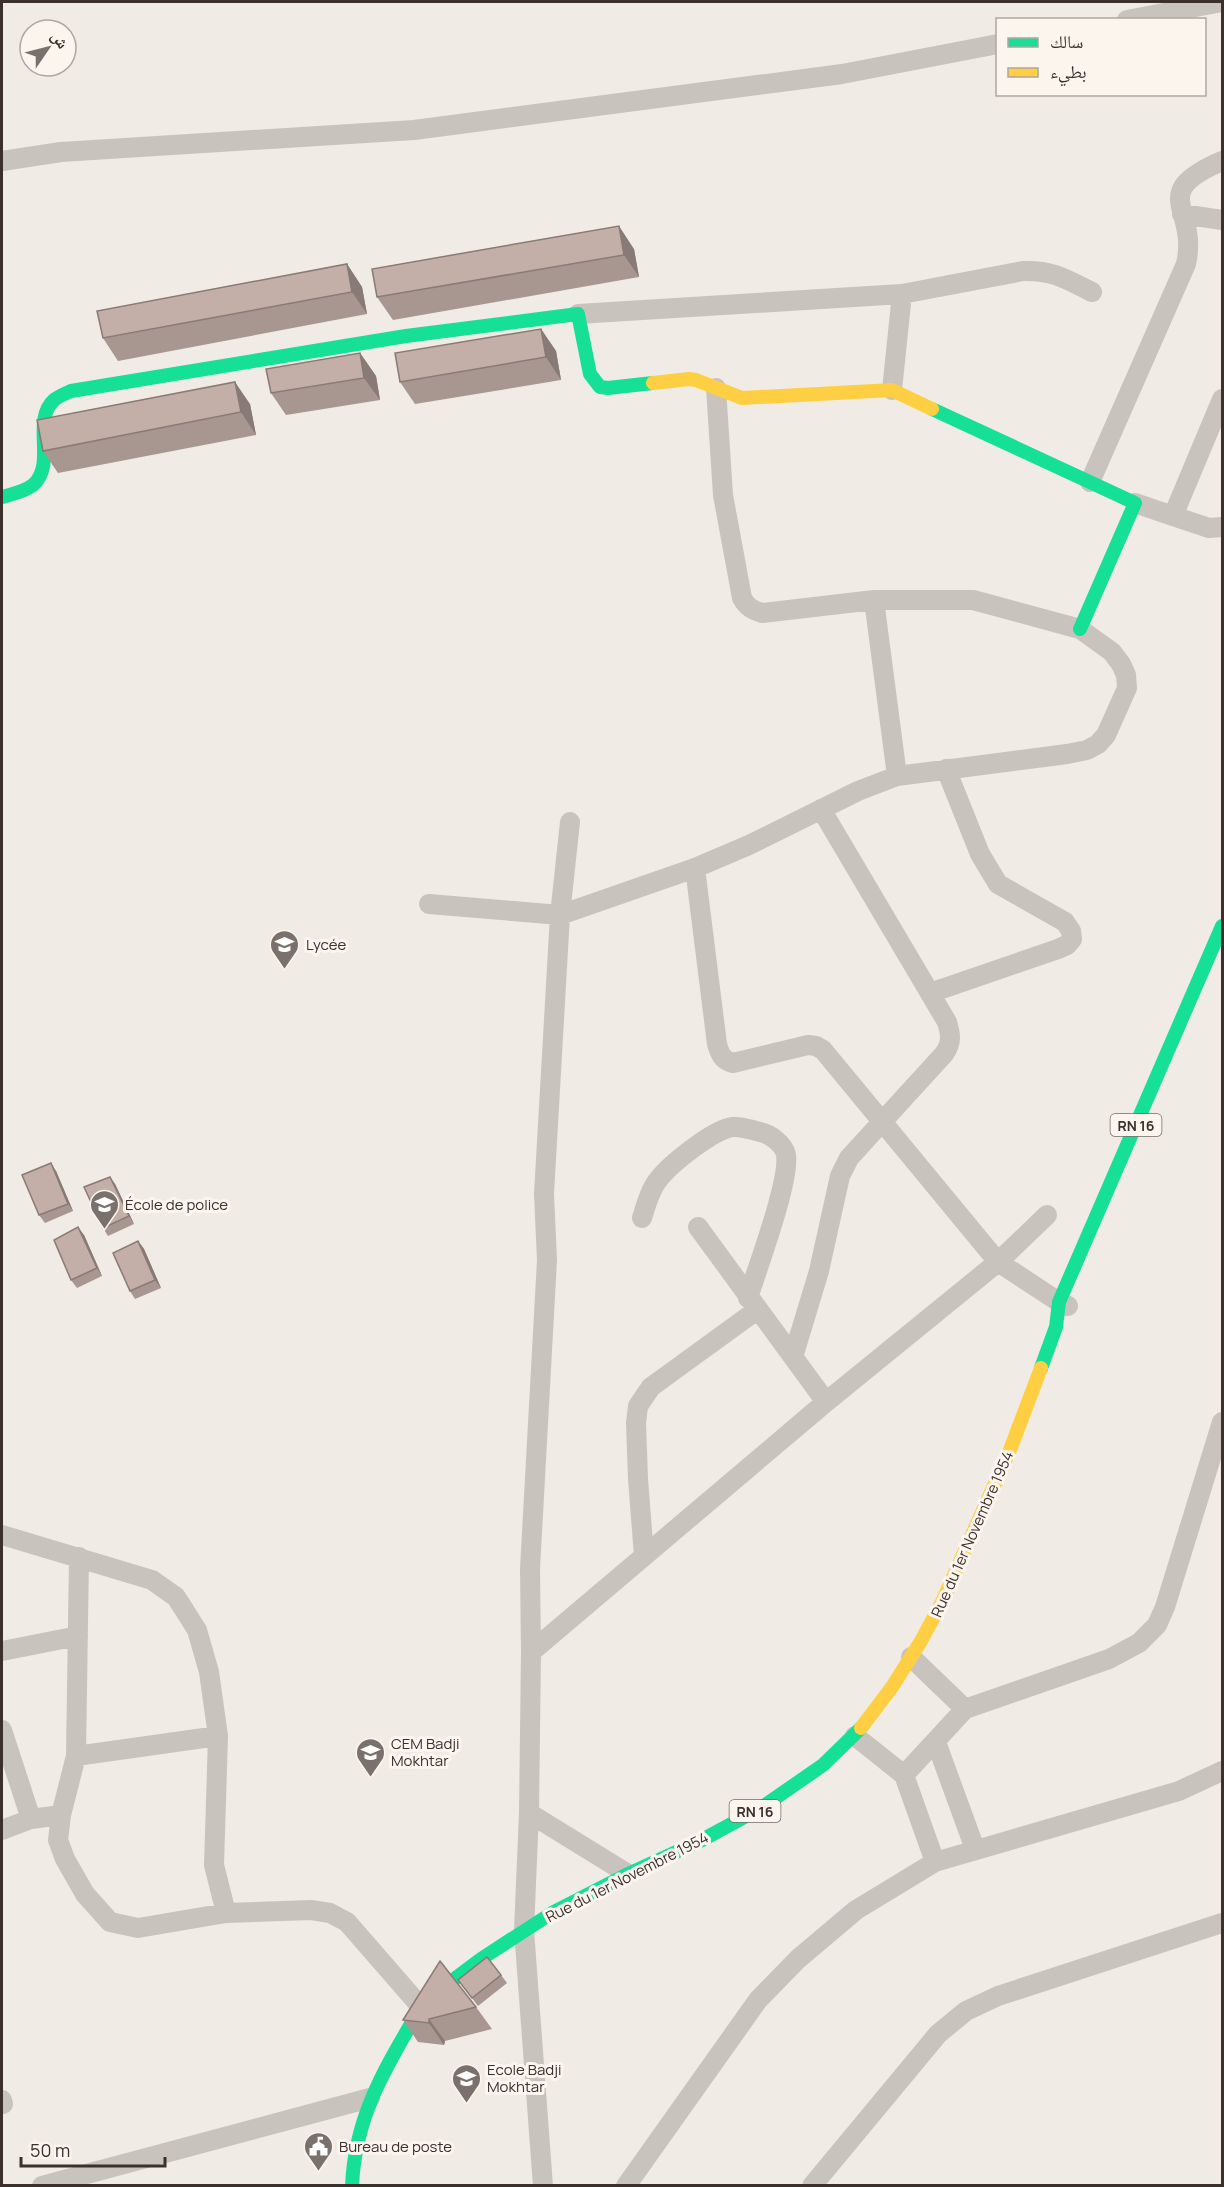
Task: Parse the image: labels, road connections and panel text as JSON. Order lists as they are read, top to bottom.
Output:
{
  "streets": {
    "main road": ["RN 16", "Rue du 1er Novembre 1954"]
  },
  "crossings": [
    ["RN 16", "Rue du 1er Novembre 1954"]
  ],
  "places": {
    "school or university": [
      "Lycée",
      "École de police",
      "CEM Badji Mokhtar",
      "Ecole Badji Mokhtar"
    ],
    "public building": ["Bureau de poste"]
  },
  "legend": ["سالك", "بطيء"],
  "scale_bar": "50 m",
  "north": "top right"
}
